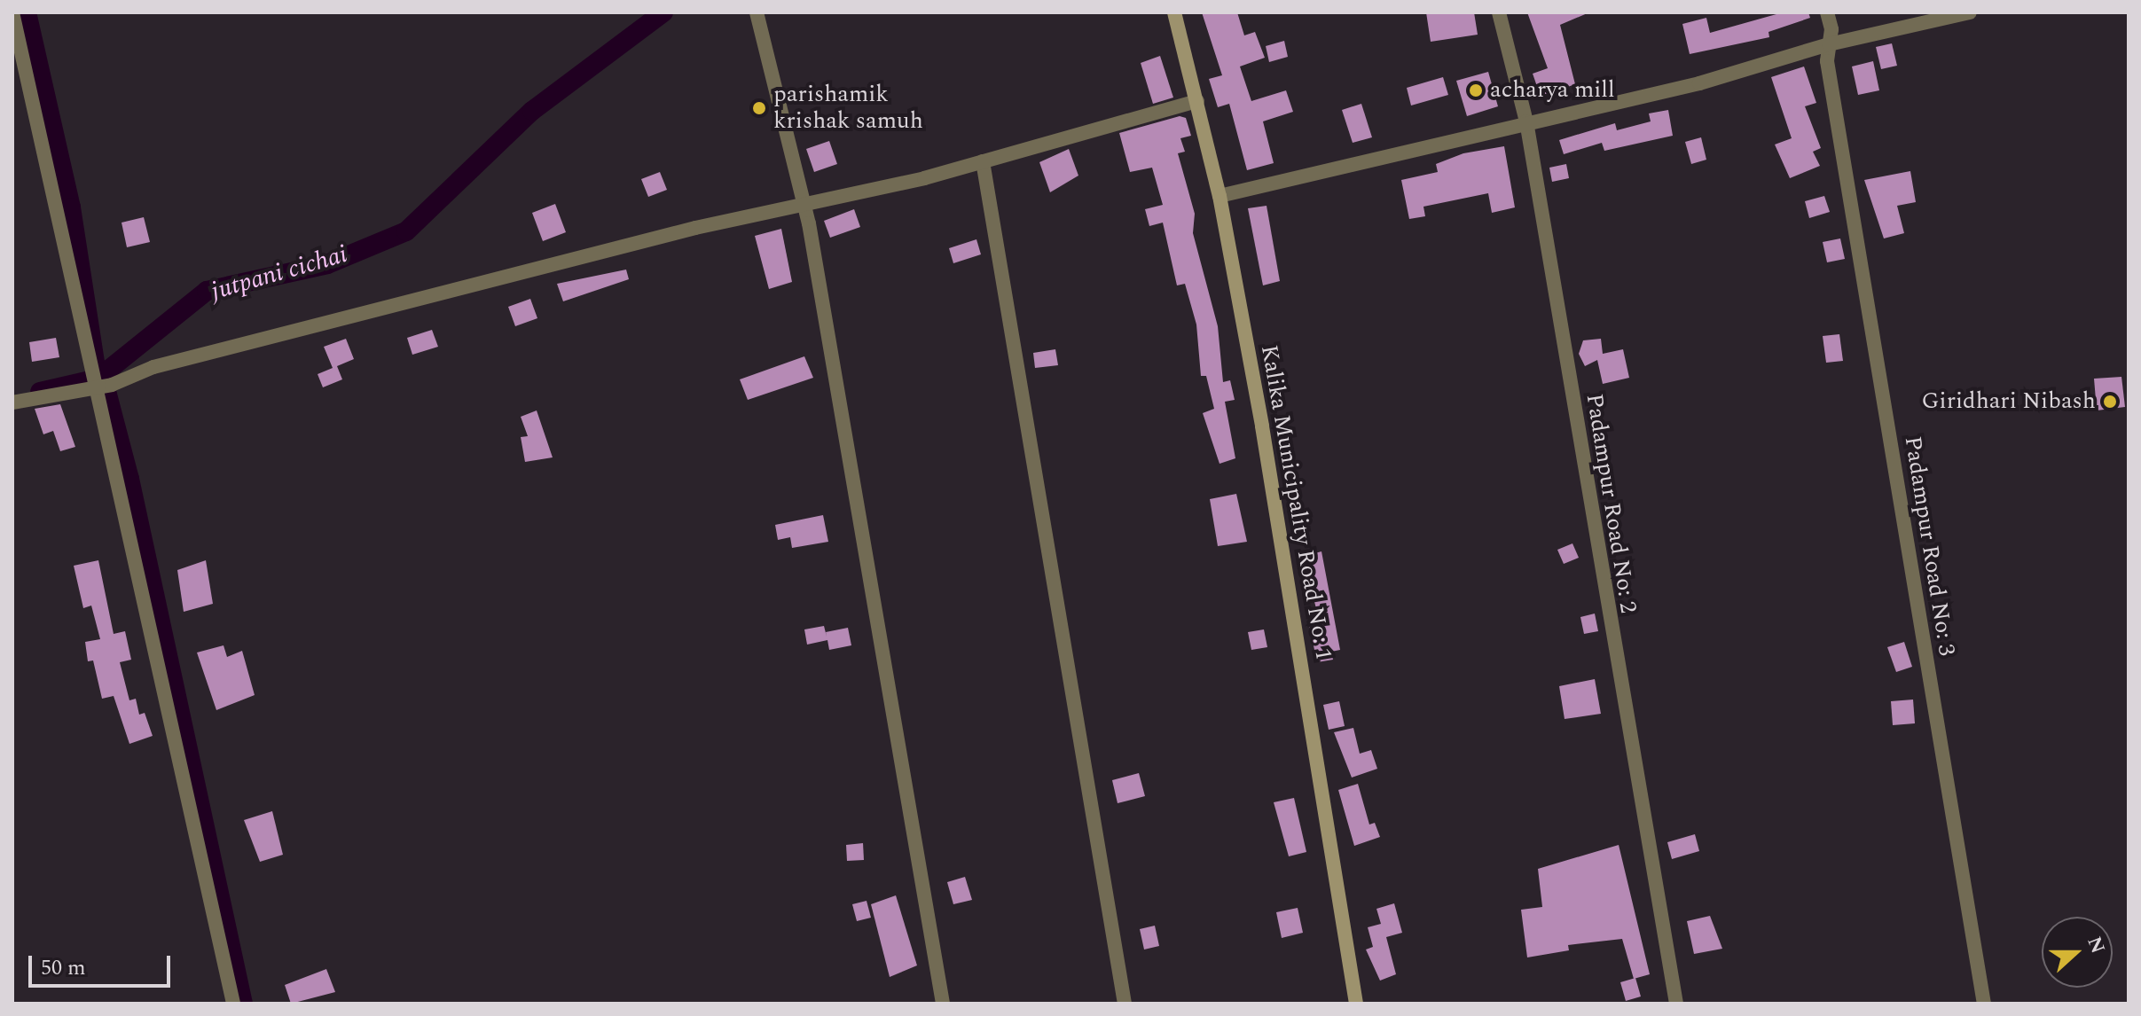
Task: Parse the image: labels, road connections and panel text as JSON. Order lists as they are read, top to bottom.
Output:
{
  "streets": {
    "street": ["Kalika Municipality Road No: 1", "Padampur Road No: 2", "Padampur Road No: 3"]
  },
  "water": ["jutpani cichai"],
  "places": ["acharya mill", "parishamik krishak samuh", "Giridhari Nibash"],
  "scale_bar": "50 m",
  "north": "right"
}
